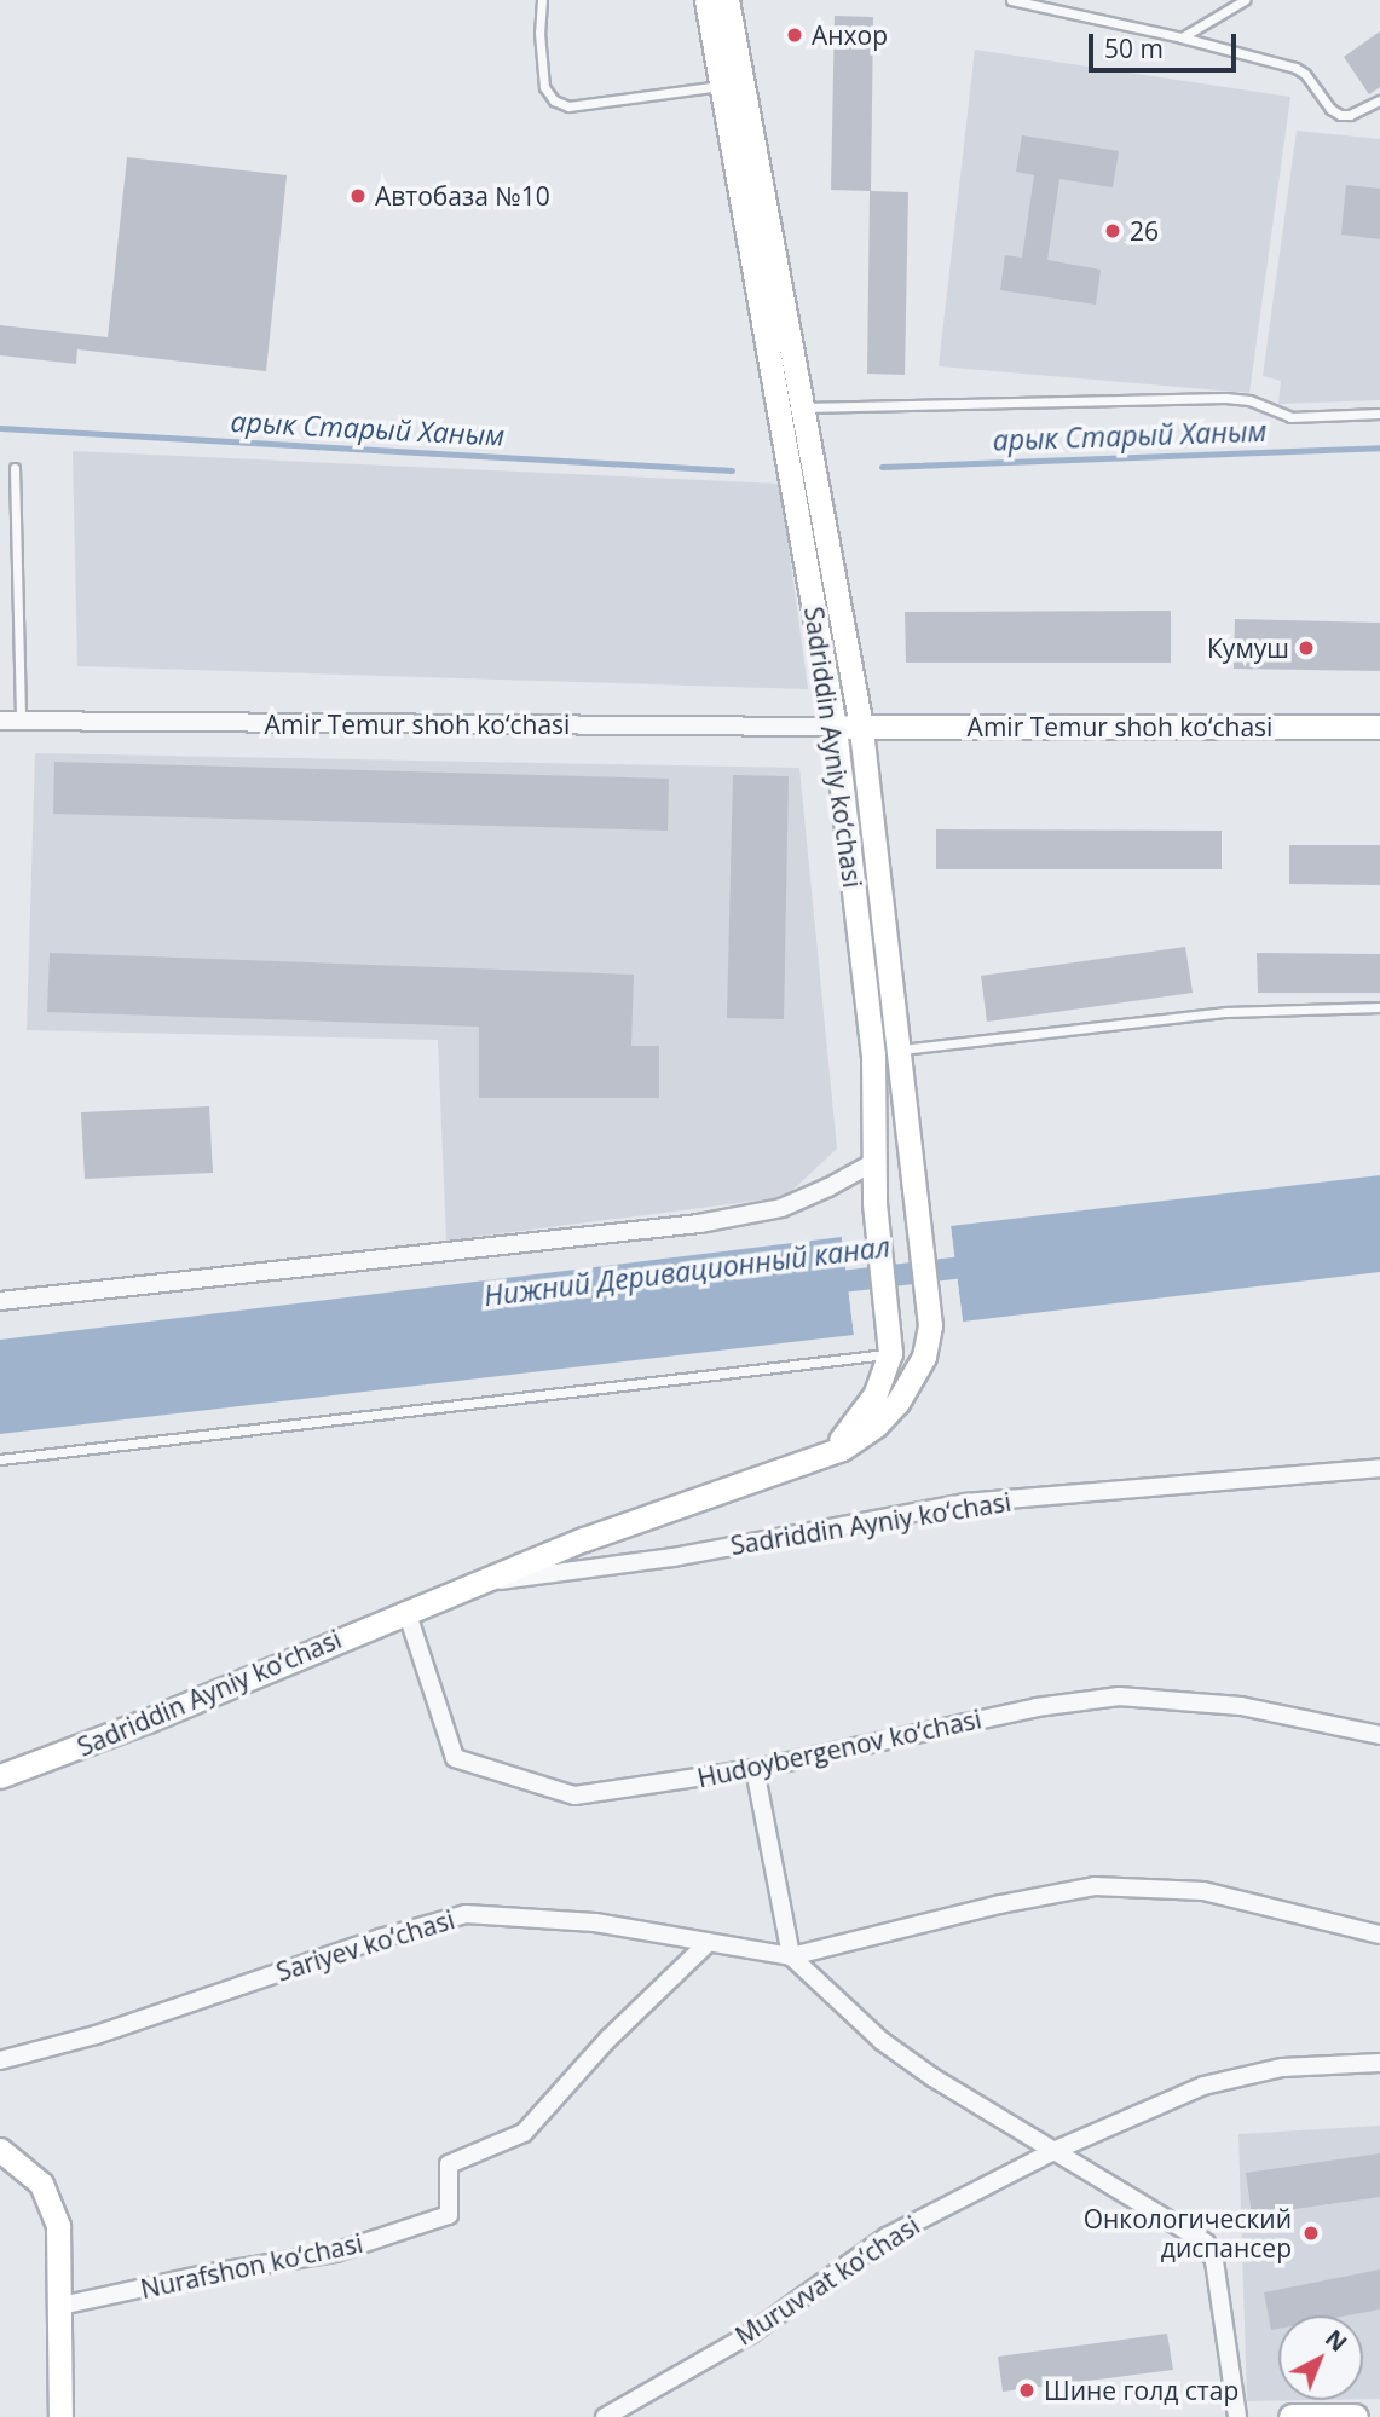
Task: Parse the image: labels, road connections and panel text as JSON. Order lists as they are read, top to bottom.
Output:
{
  "streets": {
    "main road": ["Amir Temur shoh ko‘chasi", "Sadriddin Ayniy ko‘chasi"],
    "street": [
      "Hudoybergenov ko‘chasi",
      "Sariyev ko‘chasi",
      "Nurafshon ko‘chasi",
      "Muruvvat ko‘chasi"
    ]
  },
  "crossings": [
    ["Amir Temur shoh ko‘chasi", "Sadriddin Ayniy ko‘chasi"],
    ["Sadriddin Ayniy ko‘chasi", "Hudoybergenov ko‘chasi"],
    ["Sariyev ko‘chasi", "Nurafshon ko‘chasi"]
  ],
  "water": ["арык Старый Ханым", "Нижний Деривационный канал"],
  "places": [
    "Анхор",
    "Автобаза №10",
    "26",
    "Кумуш",
    "Онкологический диспансер",
    "Шине голд стар"
  ],
  "scale_bar": "50 m",
  "north": "top right"
}
